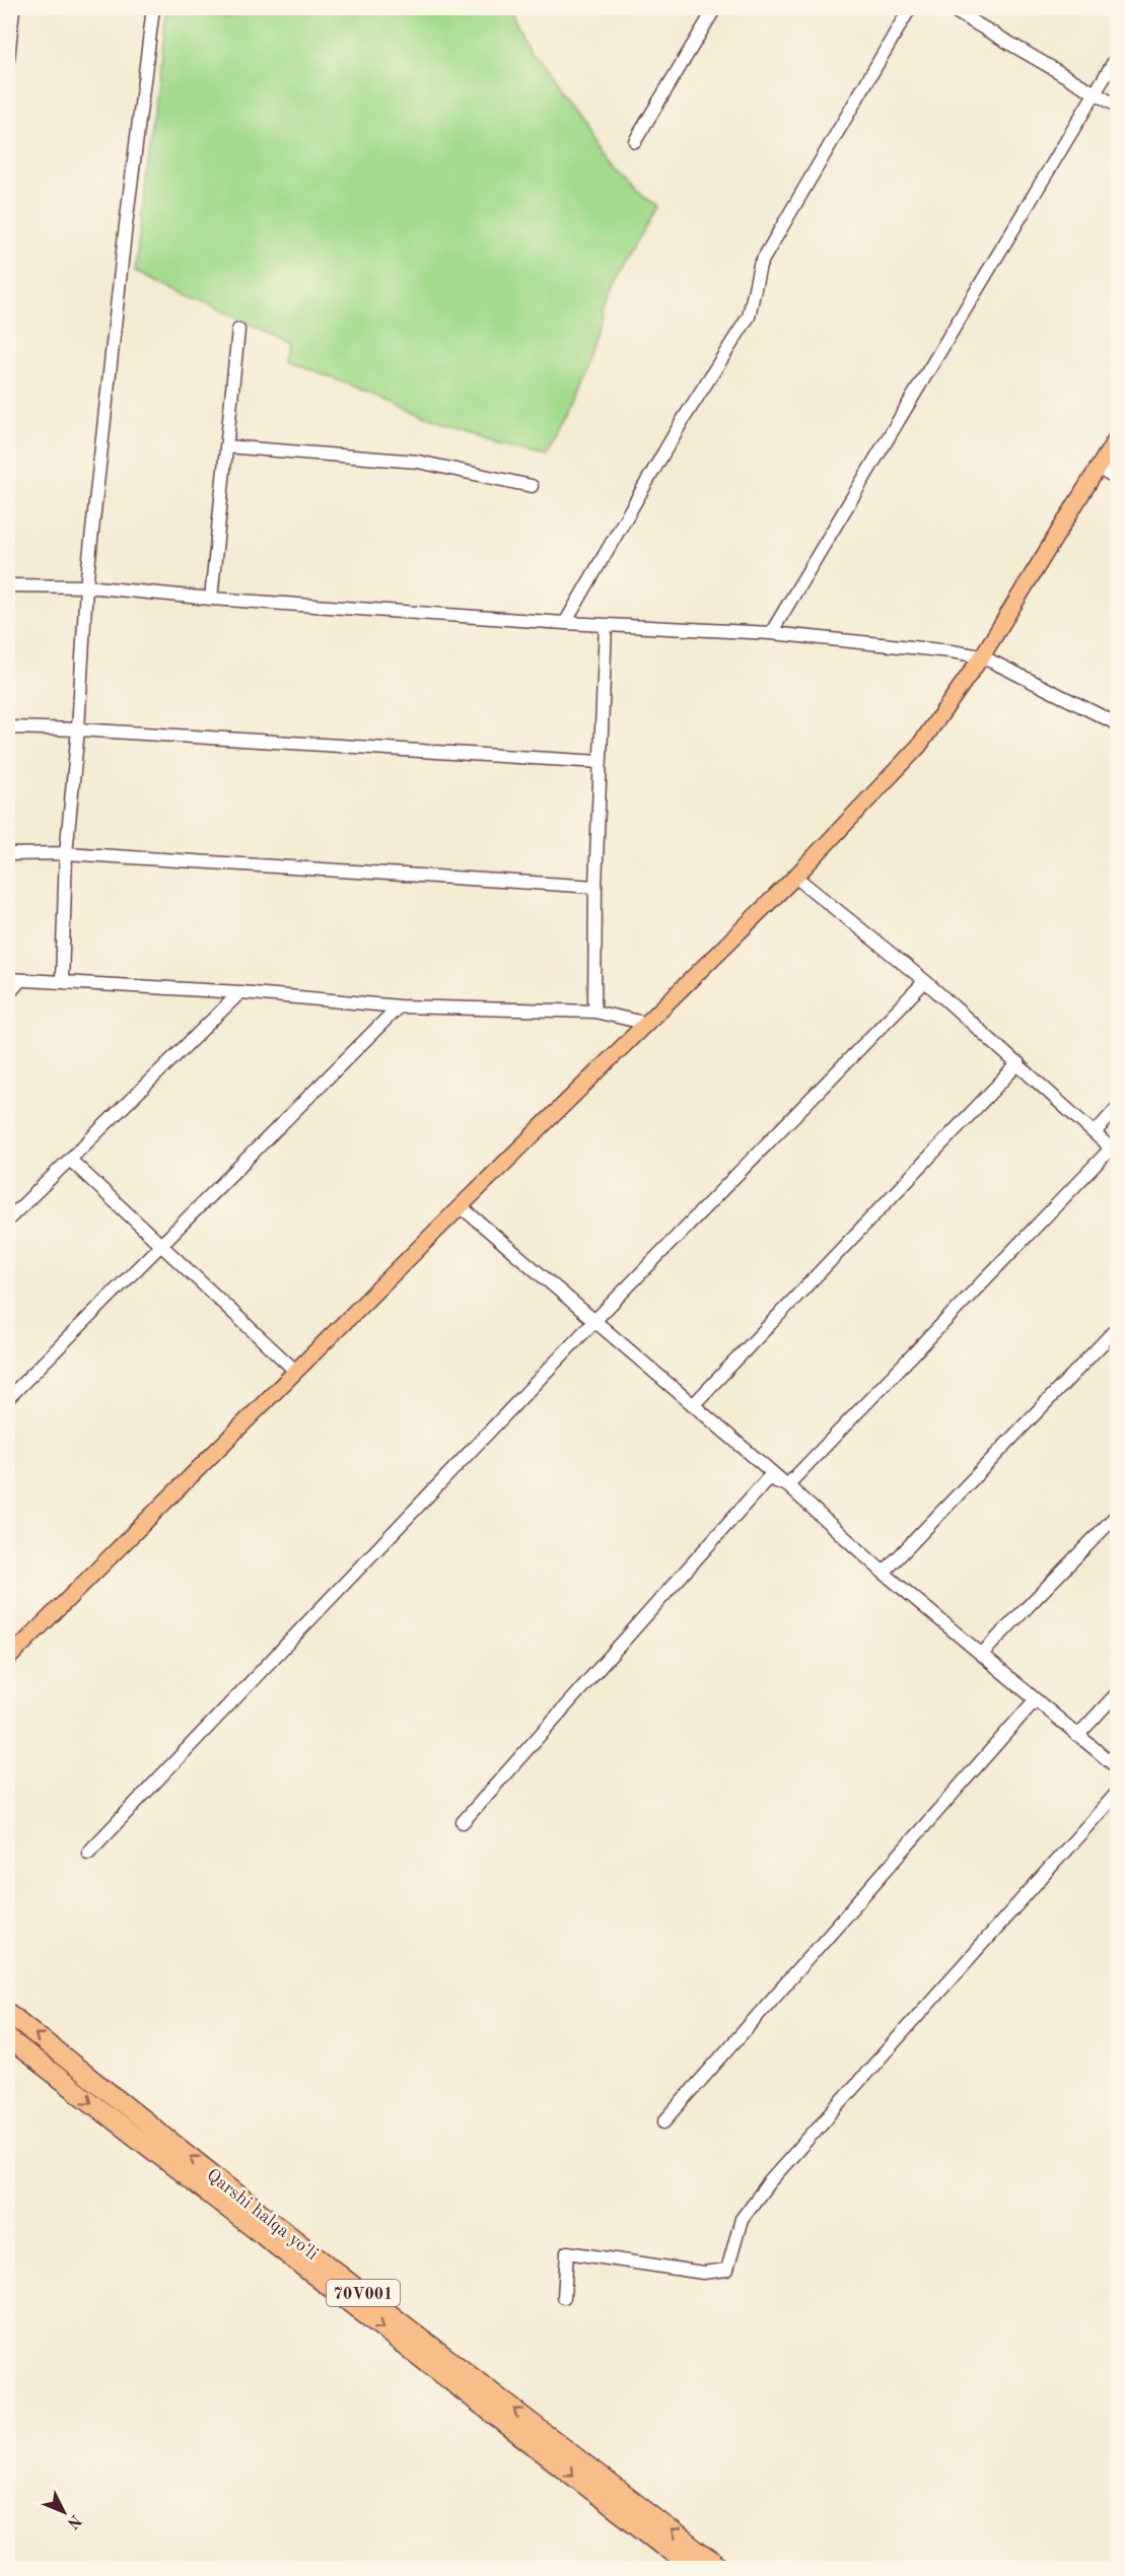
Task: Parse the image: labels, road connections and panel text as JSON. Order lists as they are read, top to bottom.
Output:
{
  "streets": {
    "highway": ["Qarshi halqa yoʻli", "70V001"]
  },
  "north": "bottom right"
}
